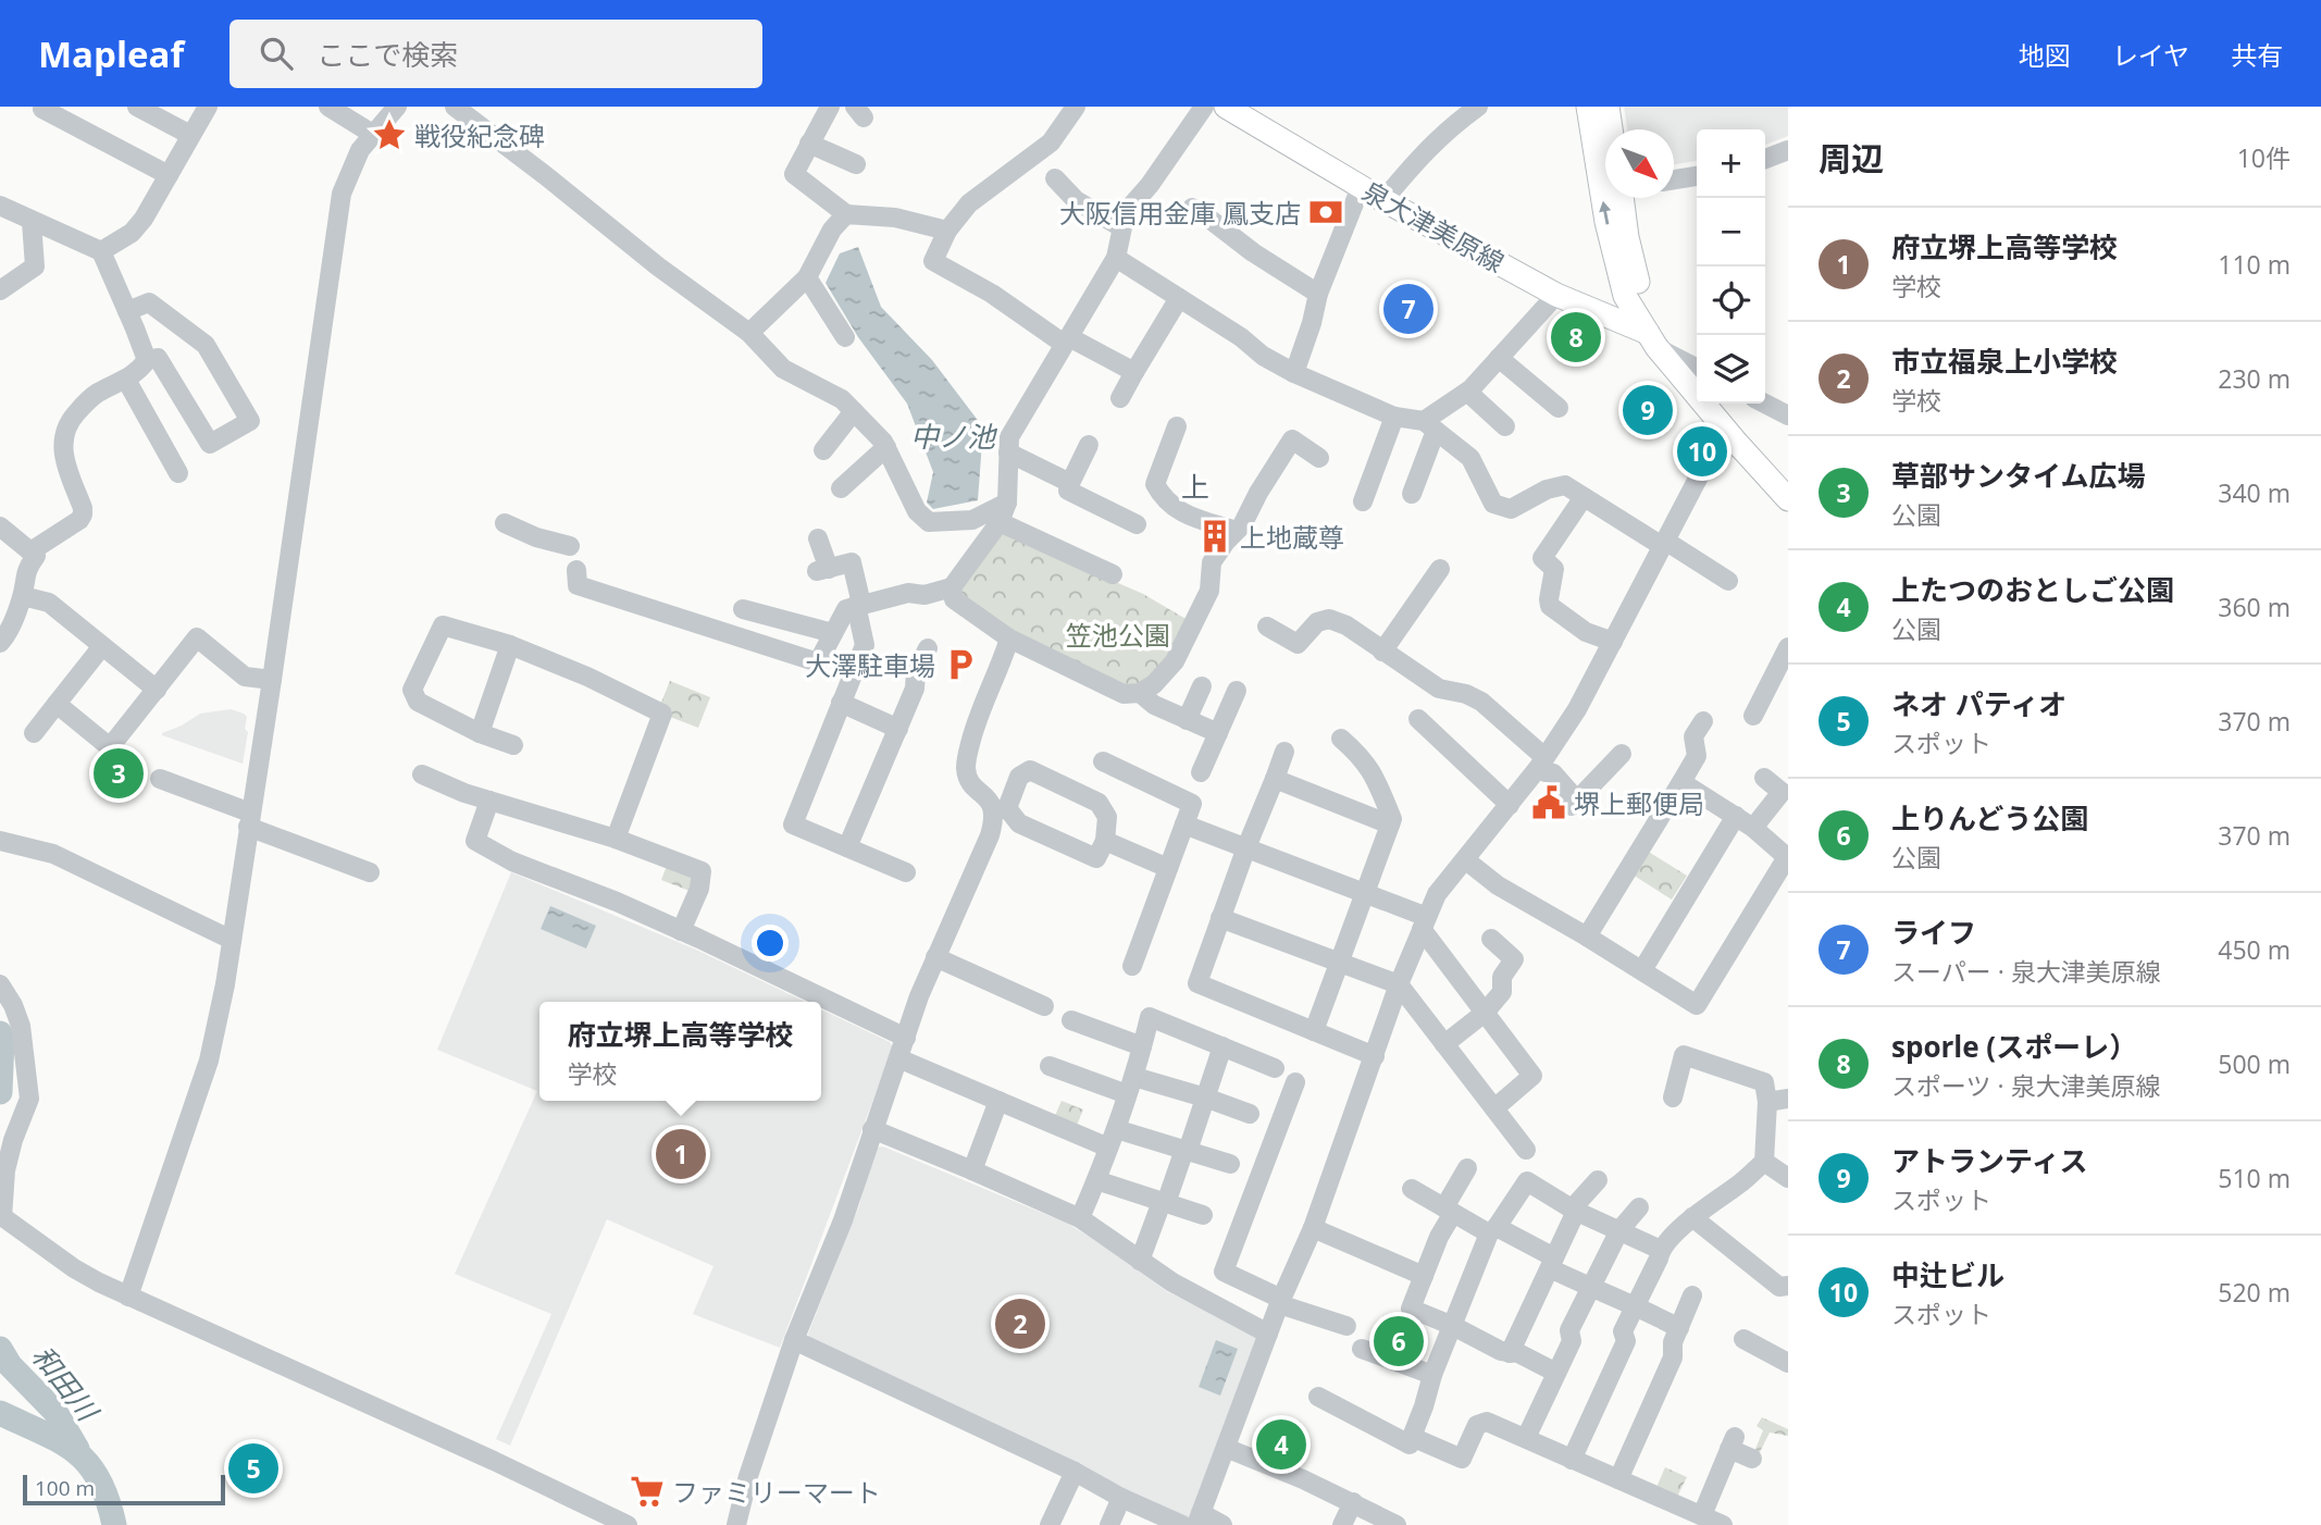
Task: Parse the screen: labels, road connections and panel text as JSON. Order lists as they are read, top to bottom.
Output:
{
  "streets": {
    "main road": ["泉大津美原線"]
  },
  "districts": ["上"],
  "water": ["中ノ池", "和田川"],
  "parks": ["笠池公園"],
  "places": {
    "place": ["戦役紀念碑"],
    "bank": ["大阪信用金庫 鳳支店"],
    "building": ["上地蔵尊"],
    "parking": ["大澤駐車場"],
    "public building": ["堺上郵便局"],
    "supermarket": ["ファミリーマート"]
  },
  "scale_bar": "100 m",
  "north": "bottom right",
  "page": {
    "header": "Mapleaf",
    "search": "ここで検索",
    "nav": ["地図", "レイヤ", "共有"],
    "heading": ["周辺", "10件"],
    "map_buttons": ["+", "−"],
    "list": [
      {
        "mark": "1",
        "name": "府立堺上高等学校",
        "note": "学校",
        "value": "110 m"
      },
      {
        "mark": "2",
        "name": "市立福泉上小学校",
        "note": "学校",
        "value": "230 m"
      },
      {
        "mark": "3",
        "name": "草部サンタイム広場",
        "note": "公園",
        "value": "340 m"
      },
      {
        "mark": "4",
        "name": "上たつのおとしご公園",
        "note": "公園",
        "value": "360 m"
      },
      {
        "mark": "5",
        "name": "ネオ パティオ",
        "note": "スポット",
        "value": "370 m"
      },
      {
        "mark": "6",
        "name": "上りんどう公園",
        "note": "公園",
        "value": "370 m"
      },
      {
        "mark": "7",
        "name": "ライフ",
        "note": "スーパー · 泉大津美原線",
        "value": "450 m"
      },
      {
        "mark": "8",
        "name": "sporle (スポーレ）",
        "note": "スポーツ · 泉大津美原線",
        "value": "500 m"
      },
      {
        "mark": "9",
        "name": "アトランティス",
        "note": "スポット",
        "value": "510 m"
      },
      {
        "mark": "10",
        "name": "中辻ビル",
        "note": "スポット",
        "value": "520 m"
      }
    ],
    "pins": [
      "7",
      "8",
      "9",
      "10",
      "3",
      "1",
      "2",
      "6",
      "4",
      "5"
    ],
    "popup": ["府立堺上高等学校", "学校"],
    "scale": "100 m"
  }
}
